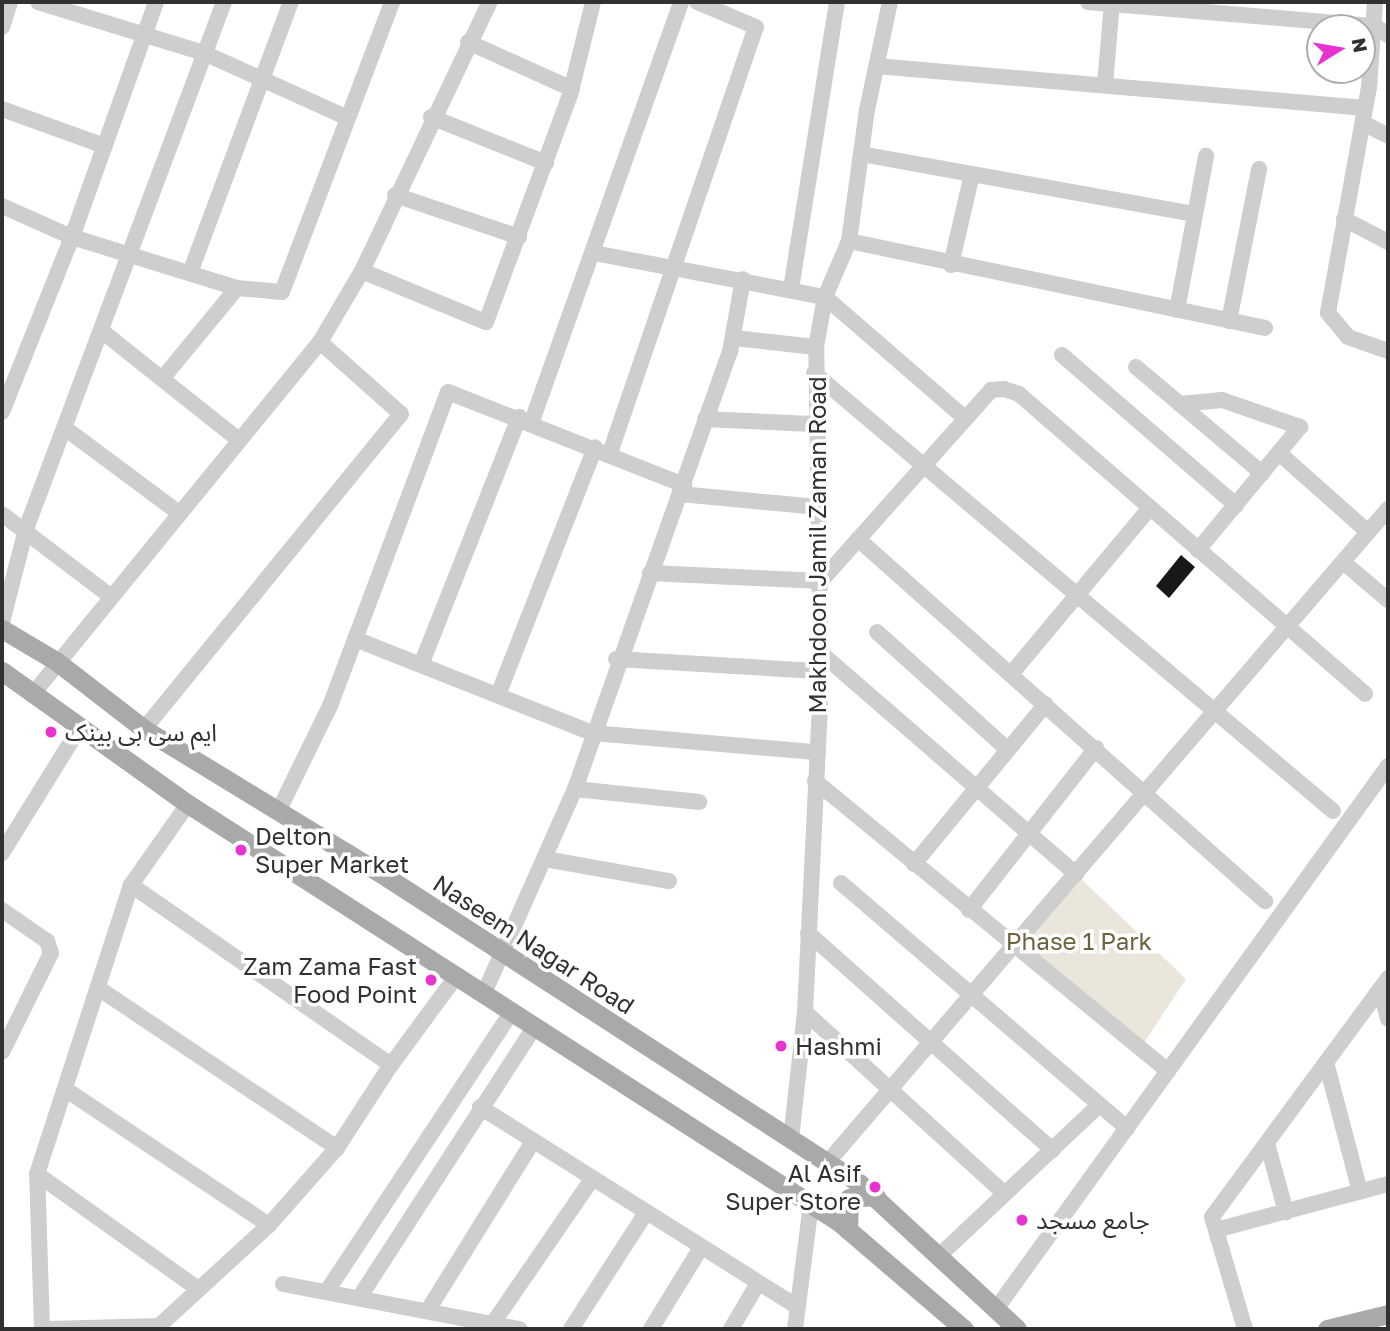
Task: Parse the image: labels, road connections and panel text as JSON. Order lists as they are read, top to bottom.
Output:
{
  "streets": {
    "main road": ["Naseem Nagar Road"],
    "street": ["Makhdoon Jamil Zaman Road"]
  },
  "crossings": [
    ["Makhdoon Jamil Zaman Road", "Naseem Nagar Road"]
  ],
  "parks": ["Phase 1 Park"],
  "places": [
    "ایم سی بی بینک",
    "Delton Super Market",
    "Zam Zama Fast Food Point",
    "Hashmi",
    "Al Asif Super Store",
    "جامع مسجد"
  ],
  "north": "right"
}
